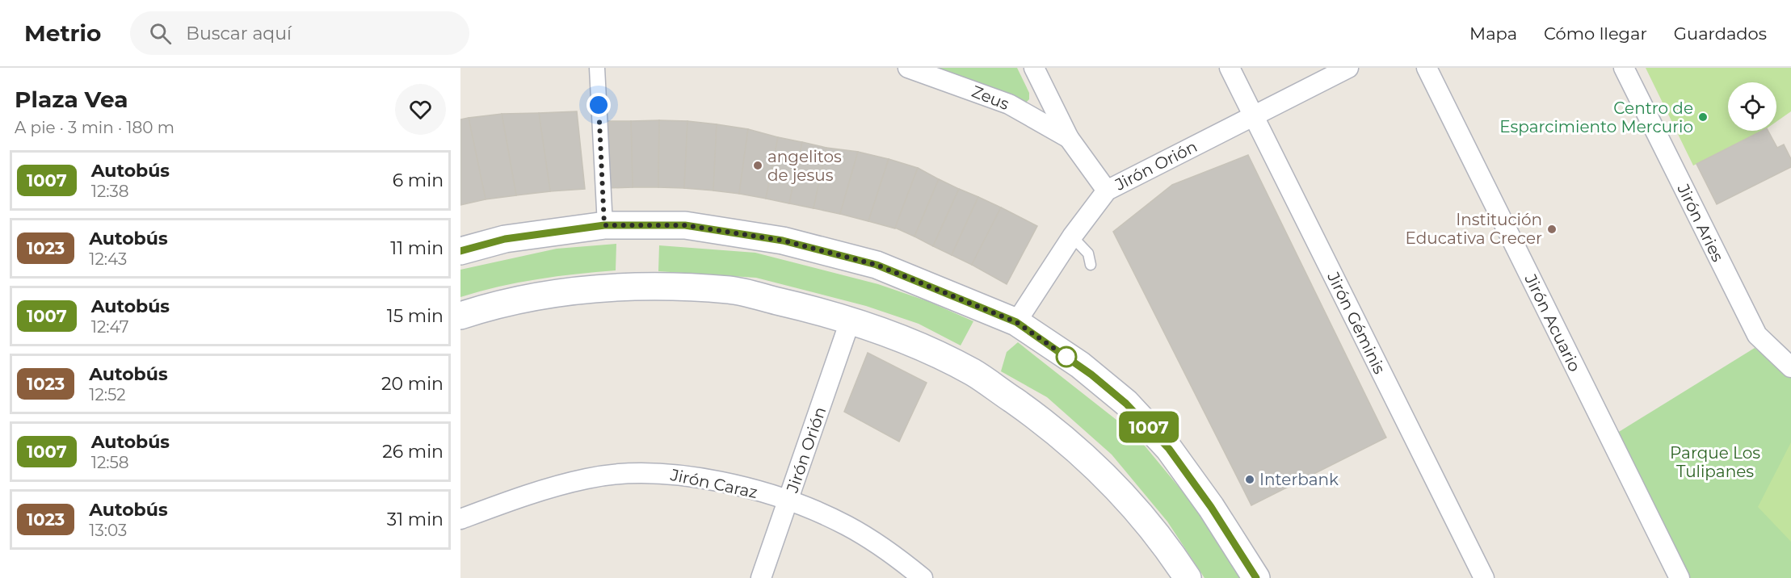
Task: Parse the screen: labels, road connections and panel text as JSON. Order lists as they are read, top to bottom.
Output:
{
  "streets": {
    "street": [
      "Zeus",
      "Jirón Orión",
      "Jirón Aries",
      "Jirón Géminis",
      "Jirón Acuario",
      "Jirón Caraz"
    ]
  },
  "crossings": [
    ["Jirón Orión", "Jirón Géminis"],
    ["Jirón Orión", "Jirón Caraz"]
  ],
  "parks": ["Parque Los Tulipanes"],
  "places": [
    "Centro de Esparcimiento Mercurio",
    "angelitos de jesus",
    "Institución Educativa Crecer",
    "Interbank"
  ],
  "lines": ["bus line 1007"],
  "page": {
    "header": "Metrio",
    "search": "Buscar aquí",
    "nav": ["Mapa", "Cómo llegar", "Guardados"],
    "heading": ["Plaza Vea", "A pie · 3 min · 180 m"],
    "on_map": "1007",
    "list": [
      {
        "mark": "1007",
        "name": "Autobús",
        "note": "12:38",
        "value": "6 min"
      },
      {
        "mark": "1023",
        "name": "Autobús",
        "note": "12:43",
        "value": "11 min"
      },
      {
        "mark": "1007",
        "name": "Autobús",
        "note": "12:47",
        "value": "15 min"
      },
      {
        "mark": "1023",
        "name": "Autobús",
        "note": "12:52",
        "value": "20 min"
      },
      {
        "mark": "1007",
        "name": "Autobús",
        "note": "12:58",
        "value": "26 min"
      },
      {
        "mark": "1023",
        "name": "Autobús",
        "note": "13:03",
        "value": "31 min"
      }
    ]
  }
}
